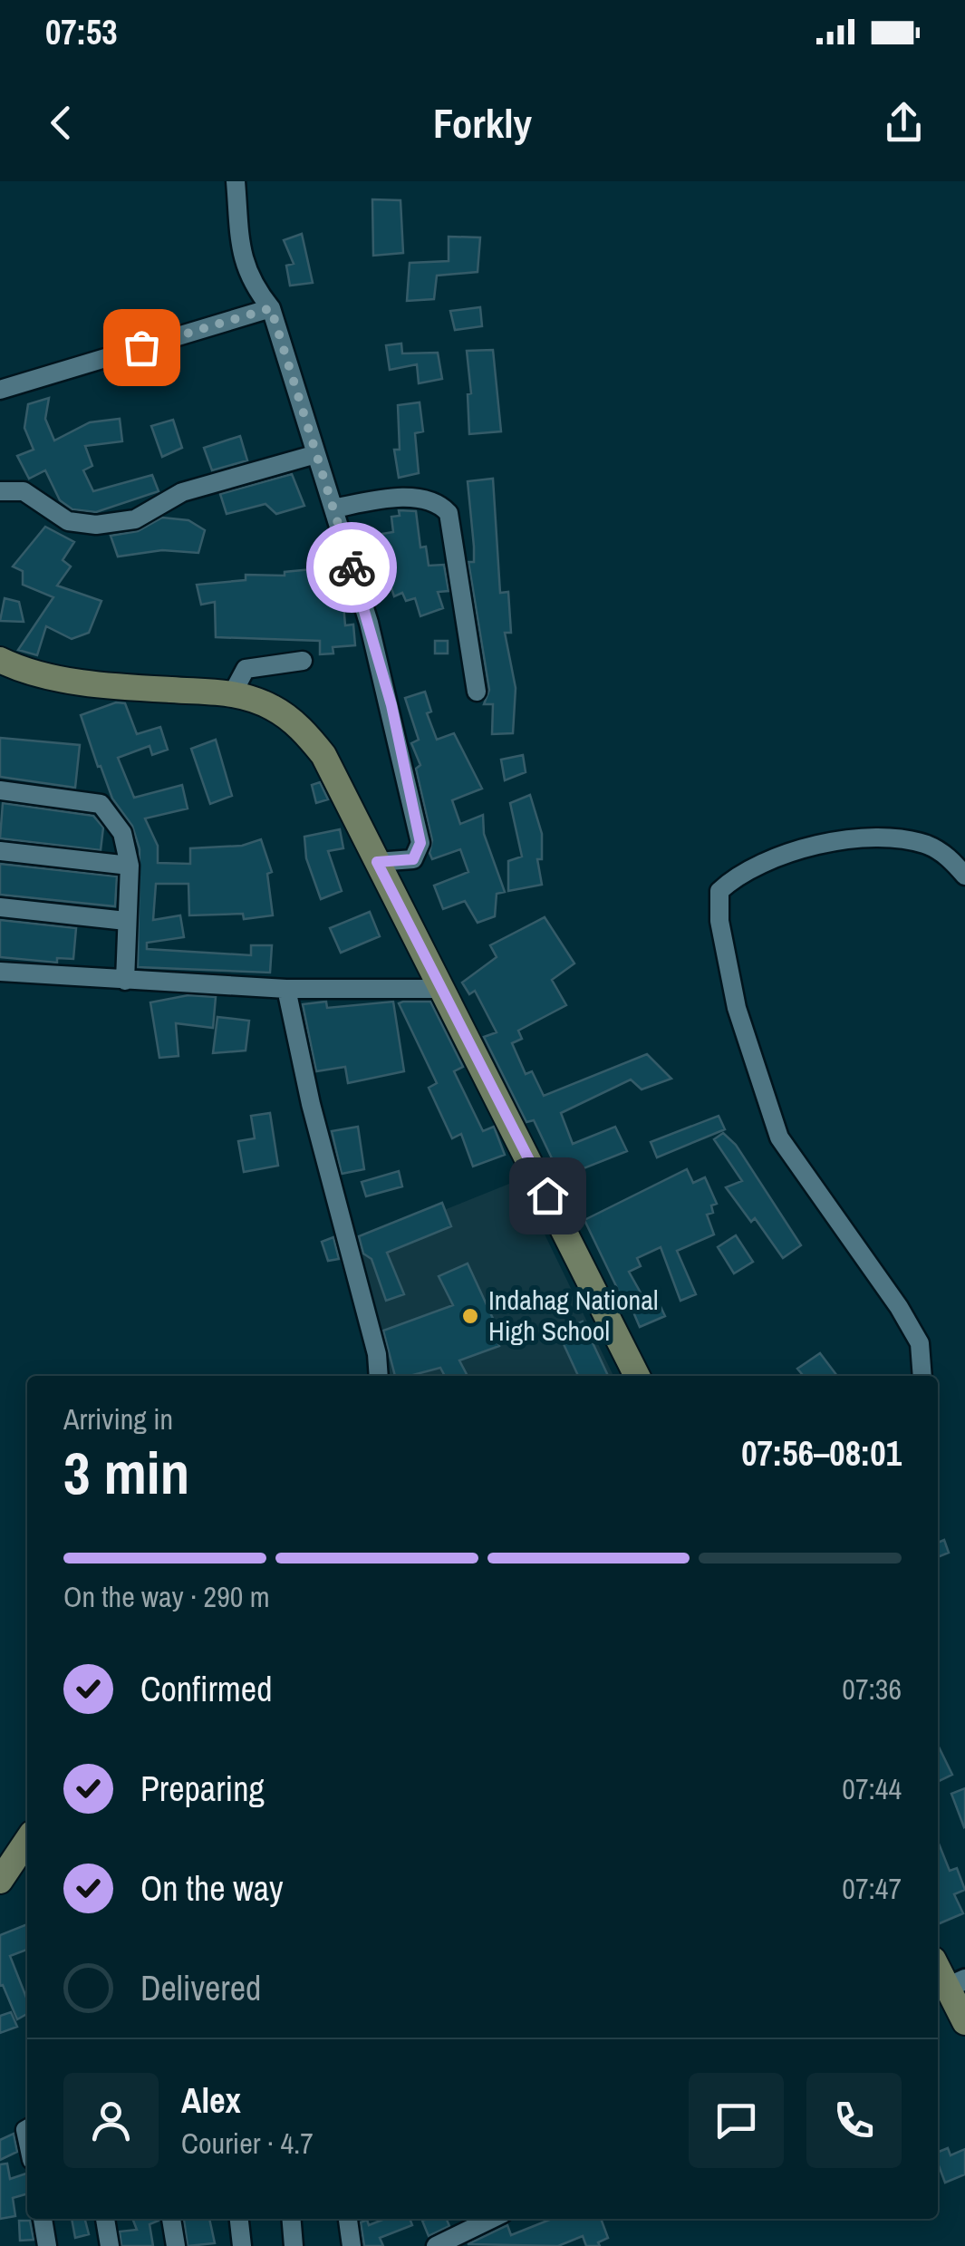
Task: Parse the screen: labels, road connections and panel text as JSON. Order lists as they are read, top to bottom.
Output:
{
  "places": ["Indahag National High School"],
  "page": {
    "status": "07:53",
    "header": "Forkly",
    "heading": ["3 min", "Arriving in", "07:56–08:01"],
    "panel": ["Alex", "Courier · 4.7"],
    "bar": "On the way · 290 m",
    "list": [
      ["Confirmed", "07:36"],
      ["Preparing", "07:44"],
      ["On the way", "07:47"],
      "Delivered"
    ]
  }
}
